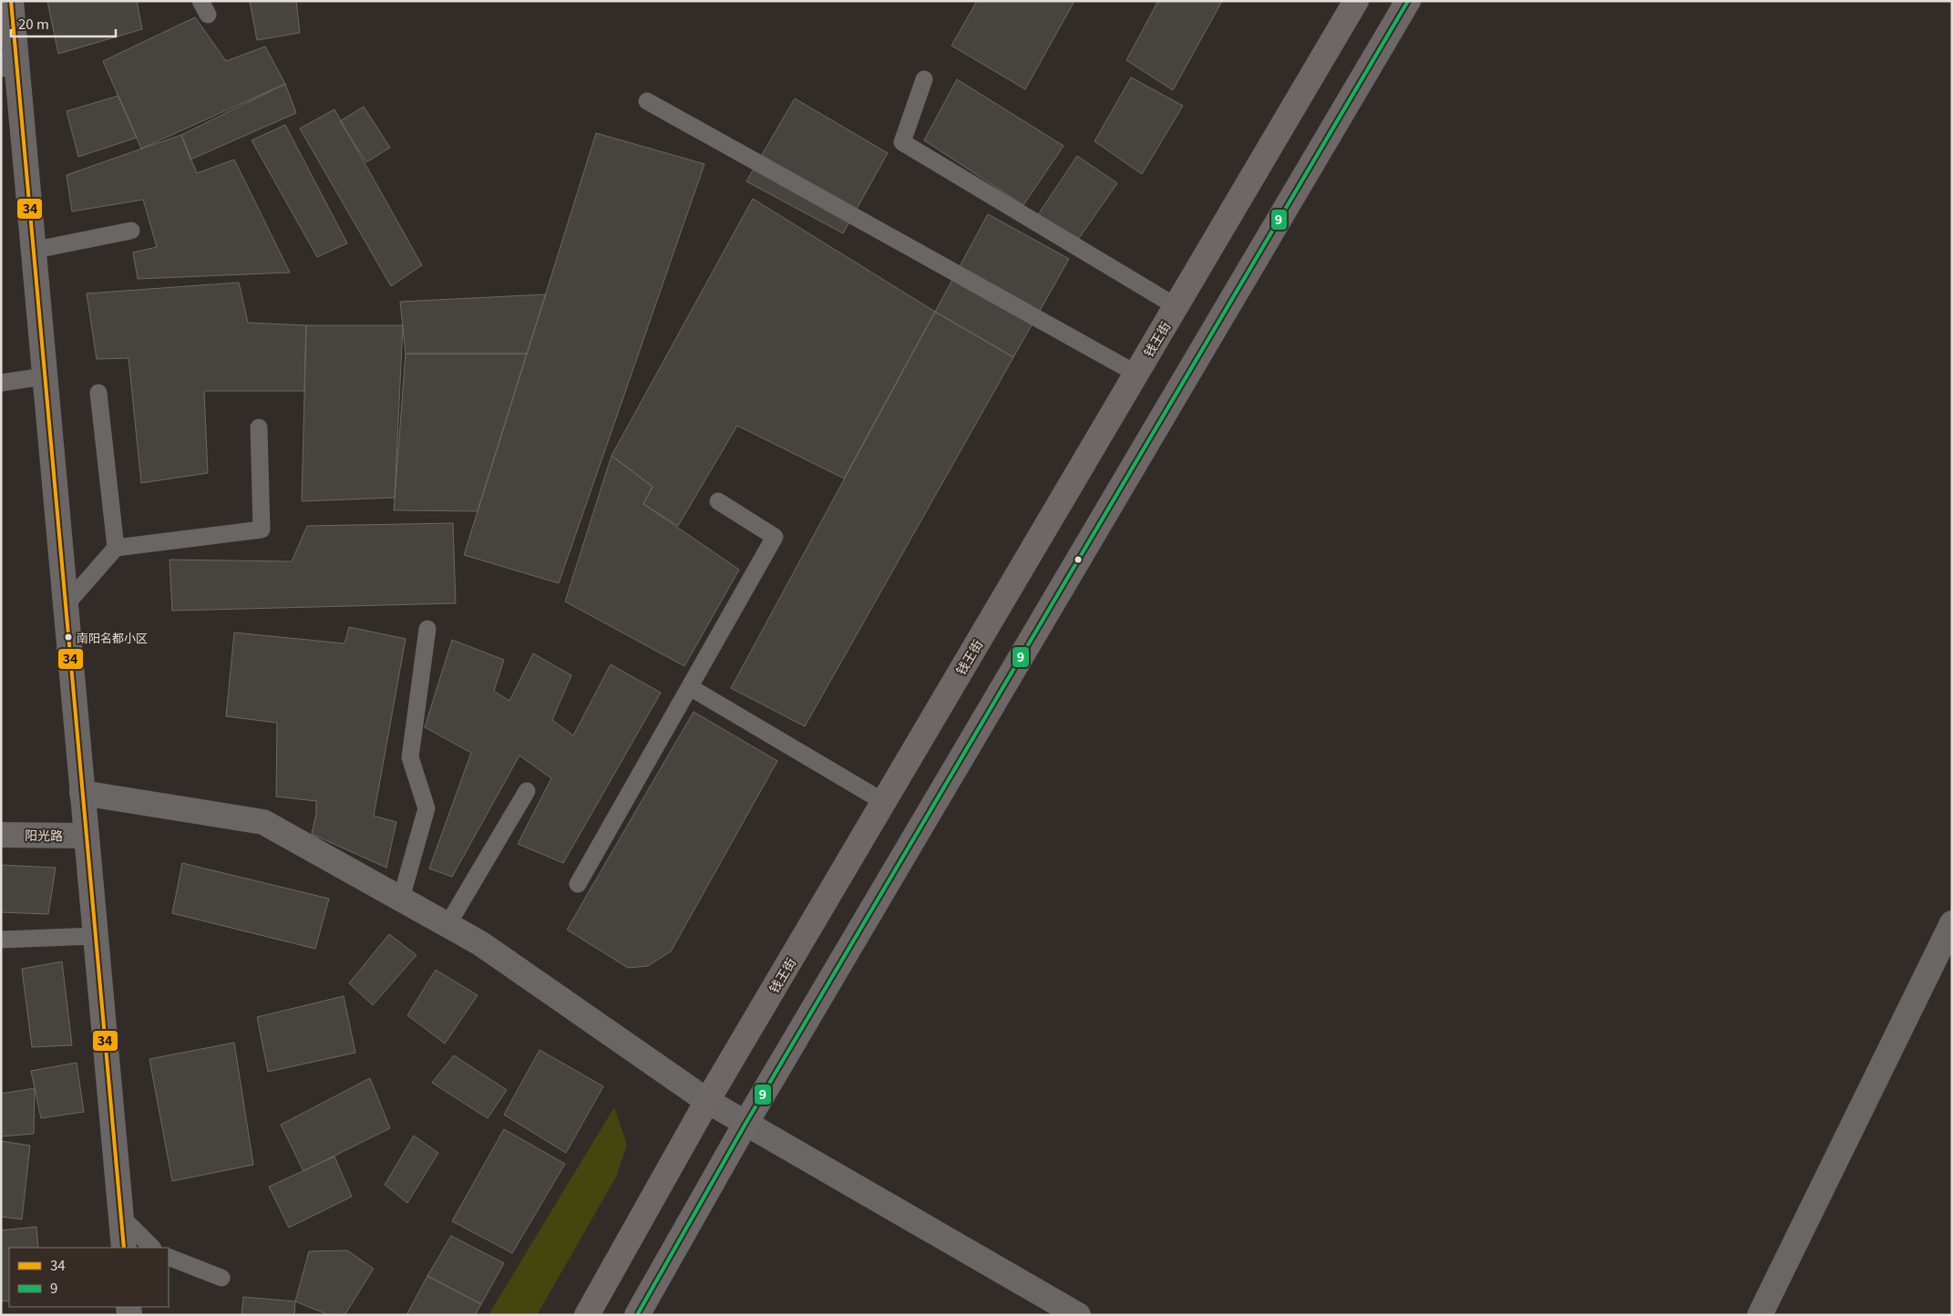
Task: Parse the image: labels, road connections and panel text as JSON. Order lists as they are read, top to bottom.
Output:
{
  "streets": {
    "main road": ["钱王街"],
    "street": ["阳光路"]
  },
  "places": ["南阳名都小区"],
  "lines": ["transit line 34", "transit line 9"],
  "legend": ["34", "9"],
  "scale_bar": "20 m"
}
